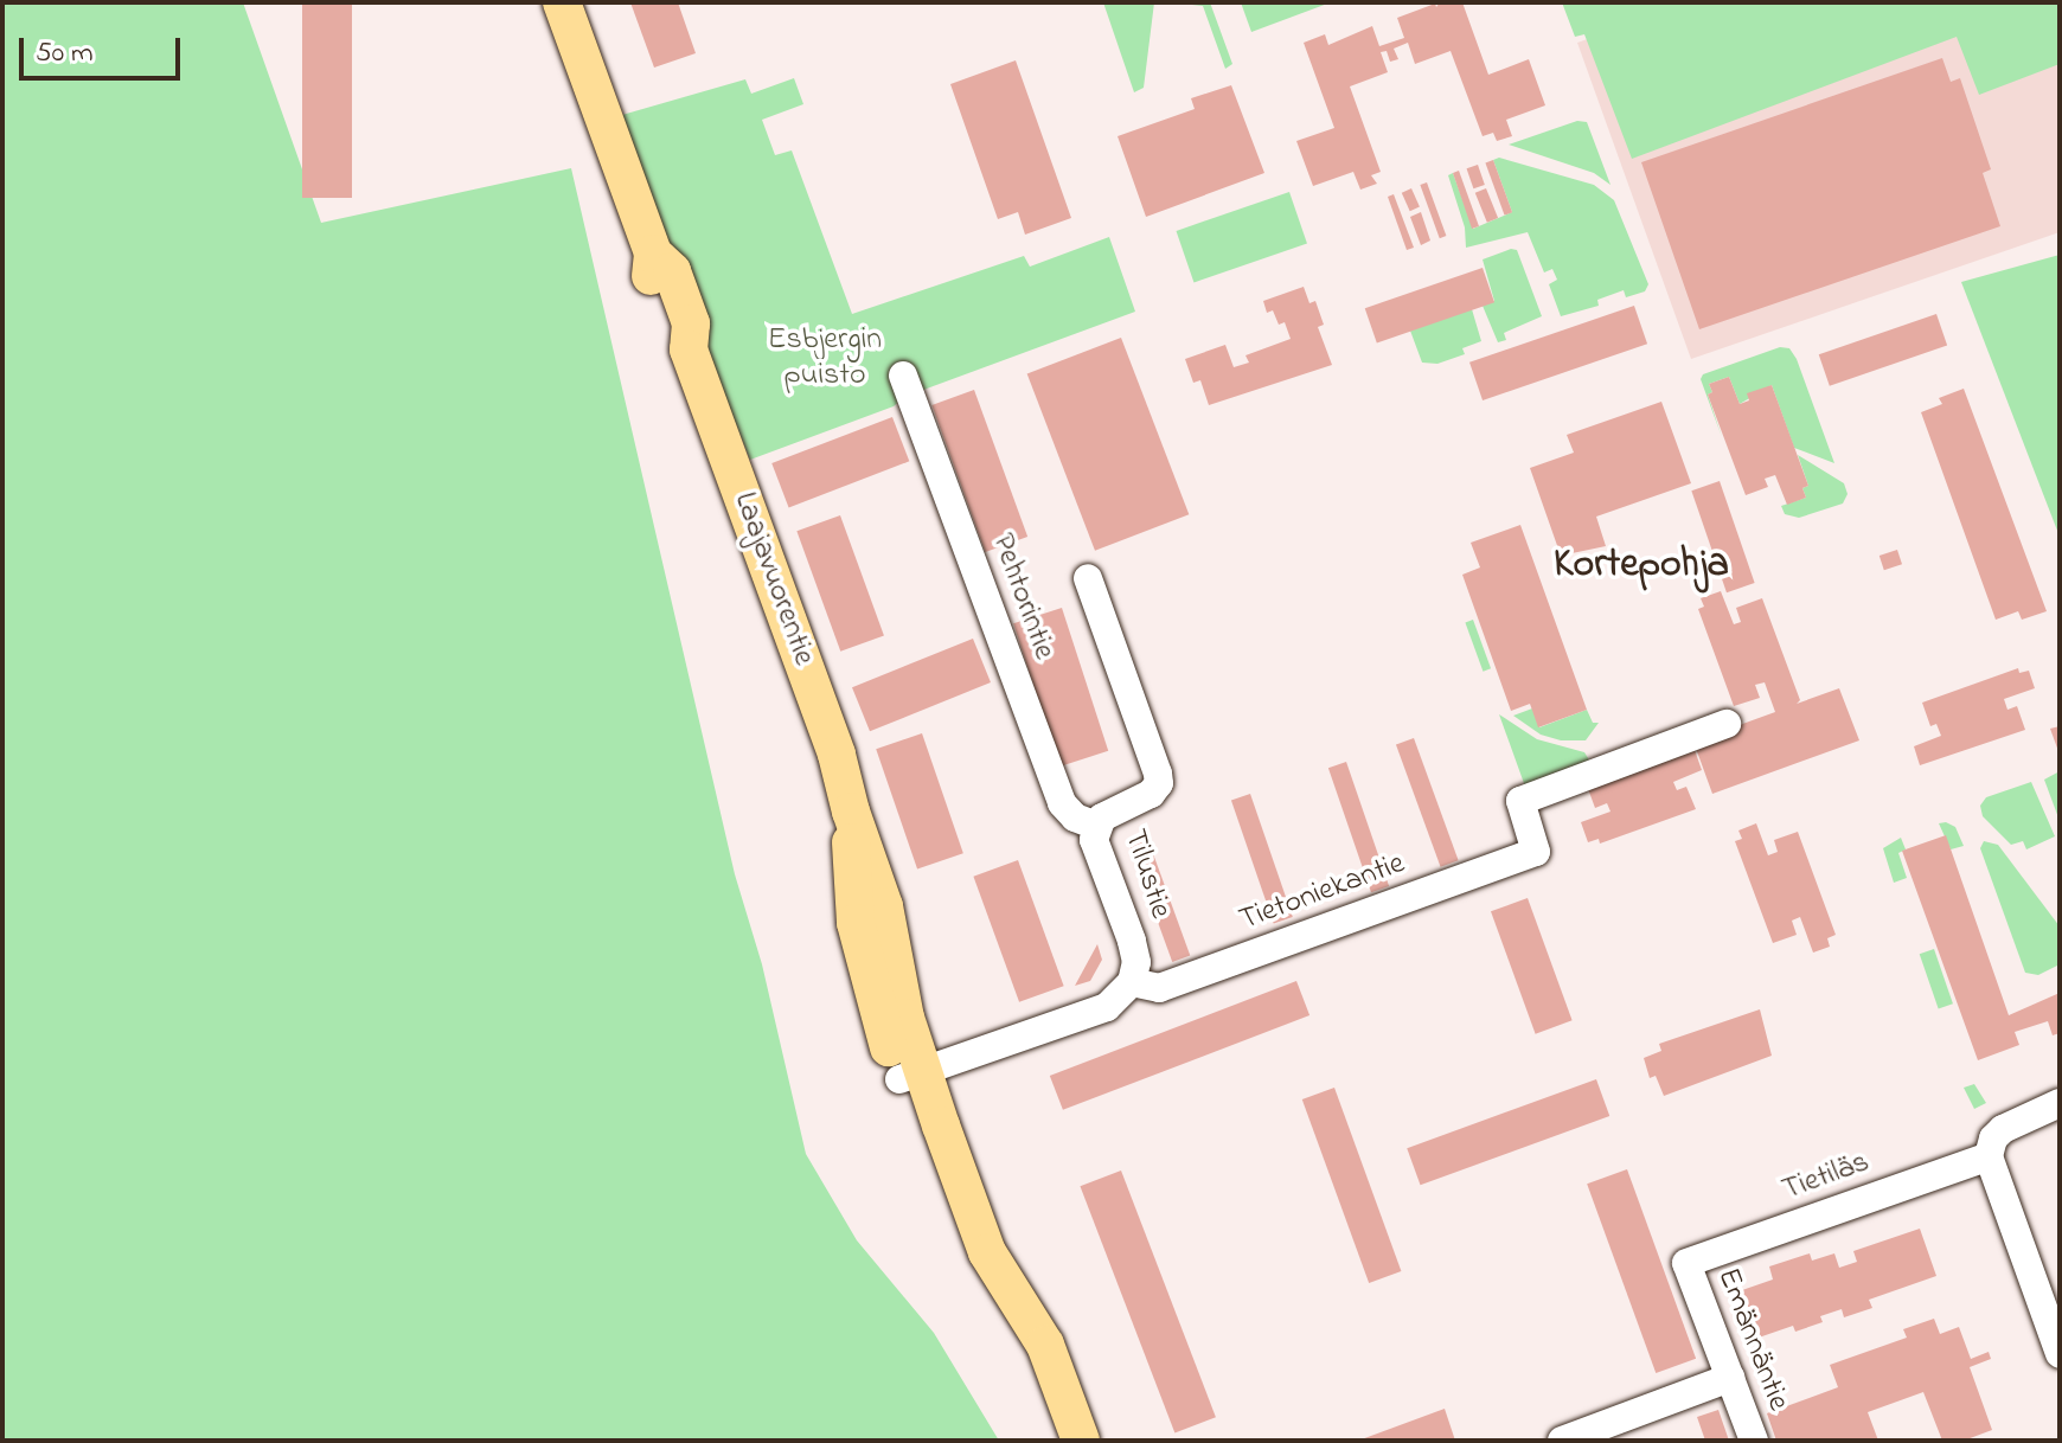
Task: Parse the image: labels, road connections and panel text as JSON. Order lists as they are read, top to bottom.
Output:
{
  "streets": {
    "main road": ["Laajavuorentie"],
    "street": [
      "Pehtorintie",
      "Tilustie",
      "Tietoniekantie",
      "Tietiläs",
      "Emännäntie"
    ]
  },
  "crossings": [
    ["Pehtorintie", "Tilustie"],
    ["Tilustie", "Tietoniekantie"],
    ["Tietiläs", "Emännäntie"]
  ],
  "districts": ["Kortepohja"],
  "parks": ["Esbjergin puisto"],
  "scale_bar": "50 m"
}
